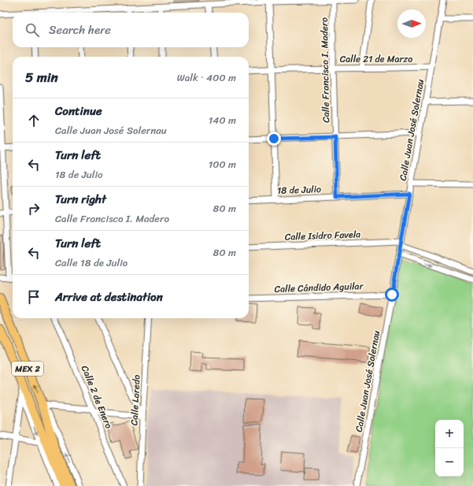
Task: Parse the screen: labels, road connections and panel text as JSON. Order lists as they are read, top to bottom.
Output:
{
  "streets": {
    "highway": ["MEX 2"],
    "street": [
      "Calle 21 de Marzo",
      "Calle Francisco I. Madero",
      "Calle Juan José Solernau",
      "18 de Julio",
      "Calle Isidro Favela",
      "Calle Cándido Aguilar",
      "Calle 2 de Enero",
      "Calle Laredo"
    ]
  },
  "crossings": [
    ["Calle 21 de Marzo", "Calle Francisco I. Madero"],
    ["Calle 21 de Marzo", "Calle Juan José Solernau"],
    ["Calle Francisco I. Madero", "18 de Julio"],
    ["Calle Juan José Solernau", "18 de Julio"],
    ["Calle Juan José Solernau", "Calle Isidro Favela"],
    ["Calle Juan José Solernau", "Calle Cándido Aguilar"]
  ],
  "north": "right",
  "page": {
    "search": "Search here",
    "heading": ["5 min", "Walk · 400 m"],
    "list": [
      ["Continue", "Calle Juan José Solernau", "140 m"],
      ["Turn left", "18 de Julio", "100 m"],
      ["Turn right", "Calle Francisco I. Madero", "80 m"],
      ["Turn left", "Calle 18 de Julio", "80 m"],
      "Arrive at destination"
    ],
    "map_buttons": ["+", "−"]
  }
}
